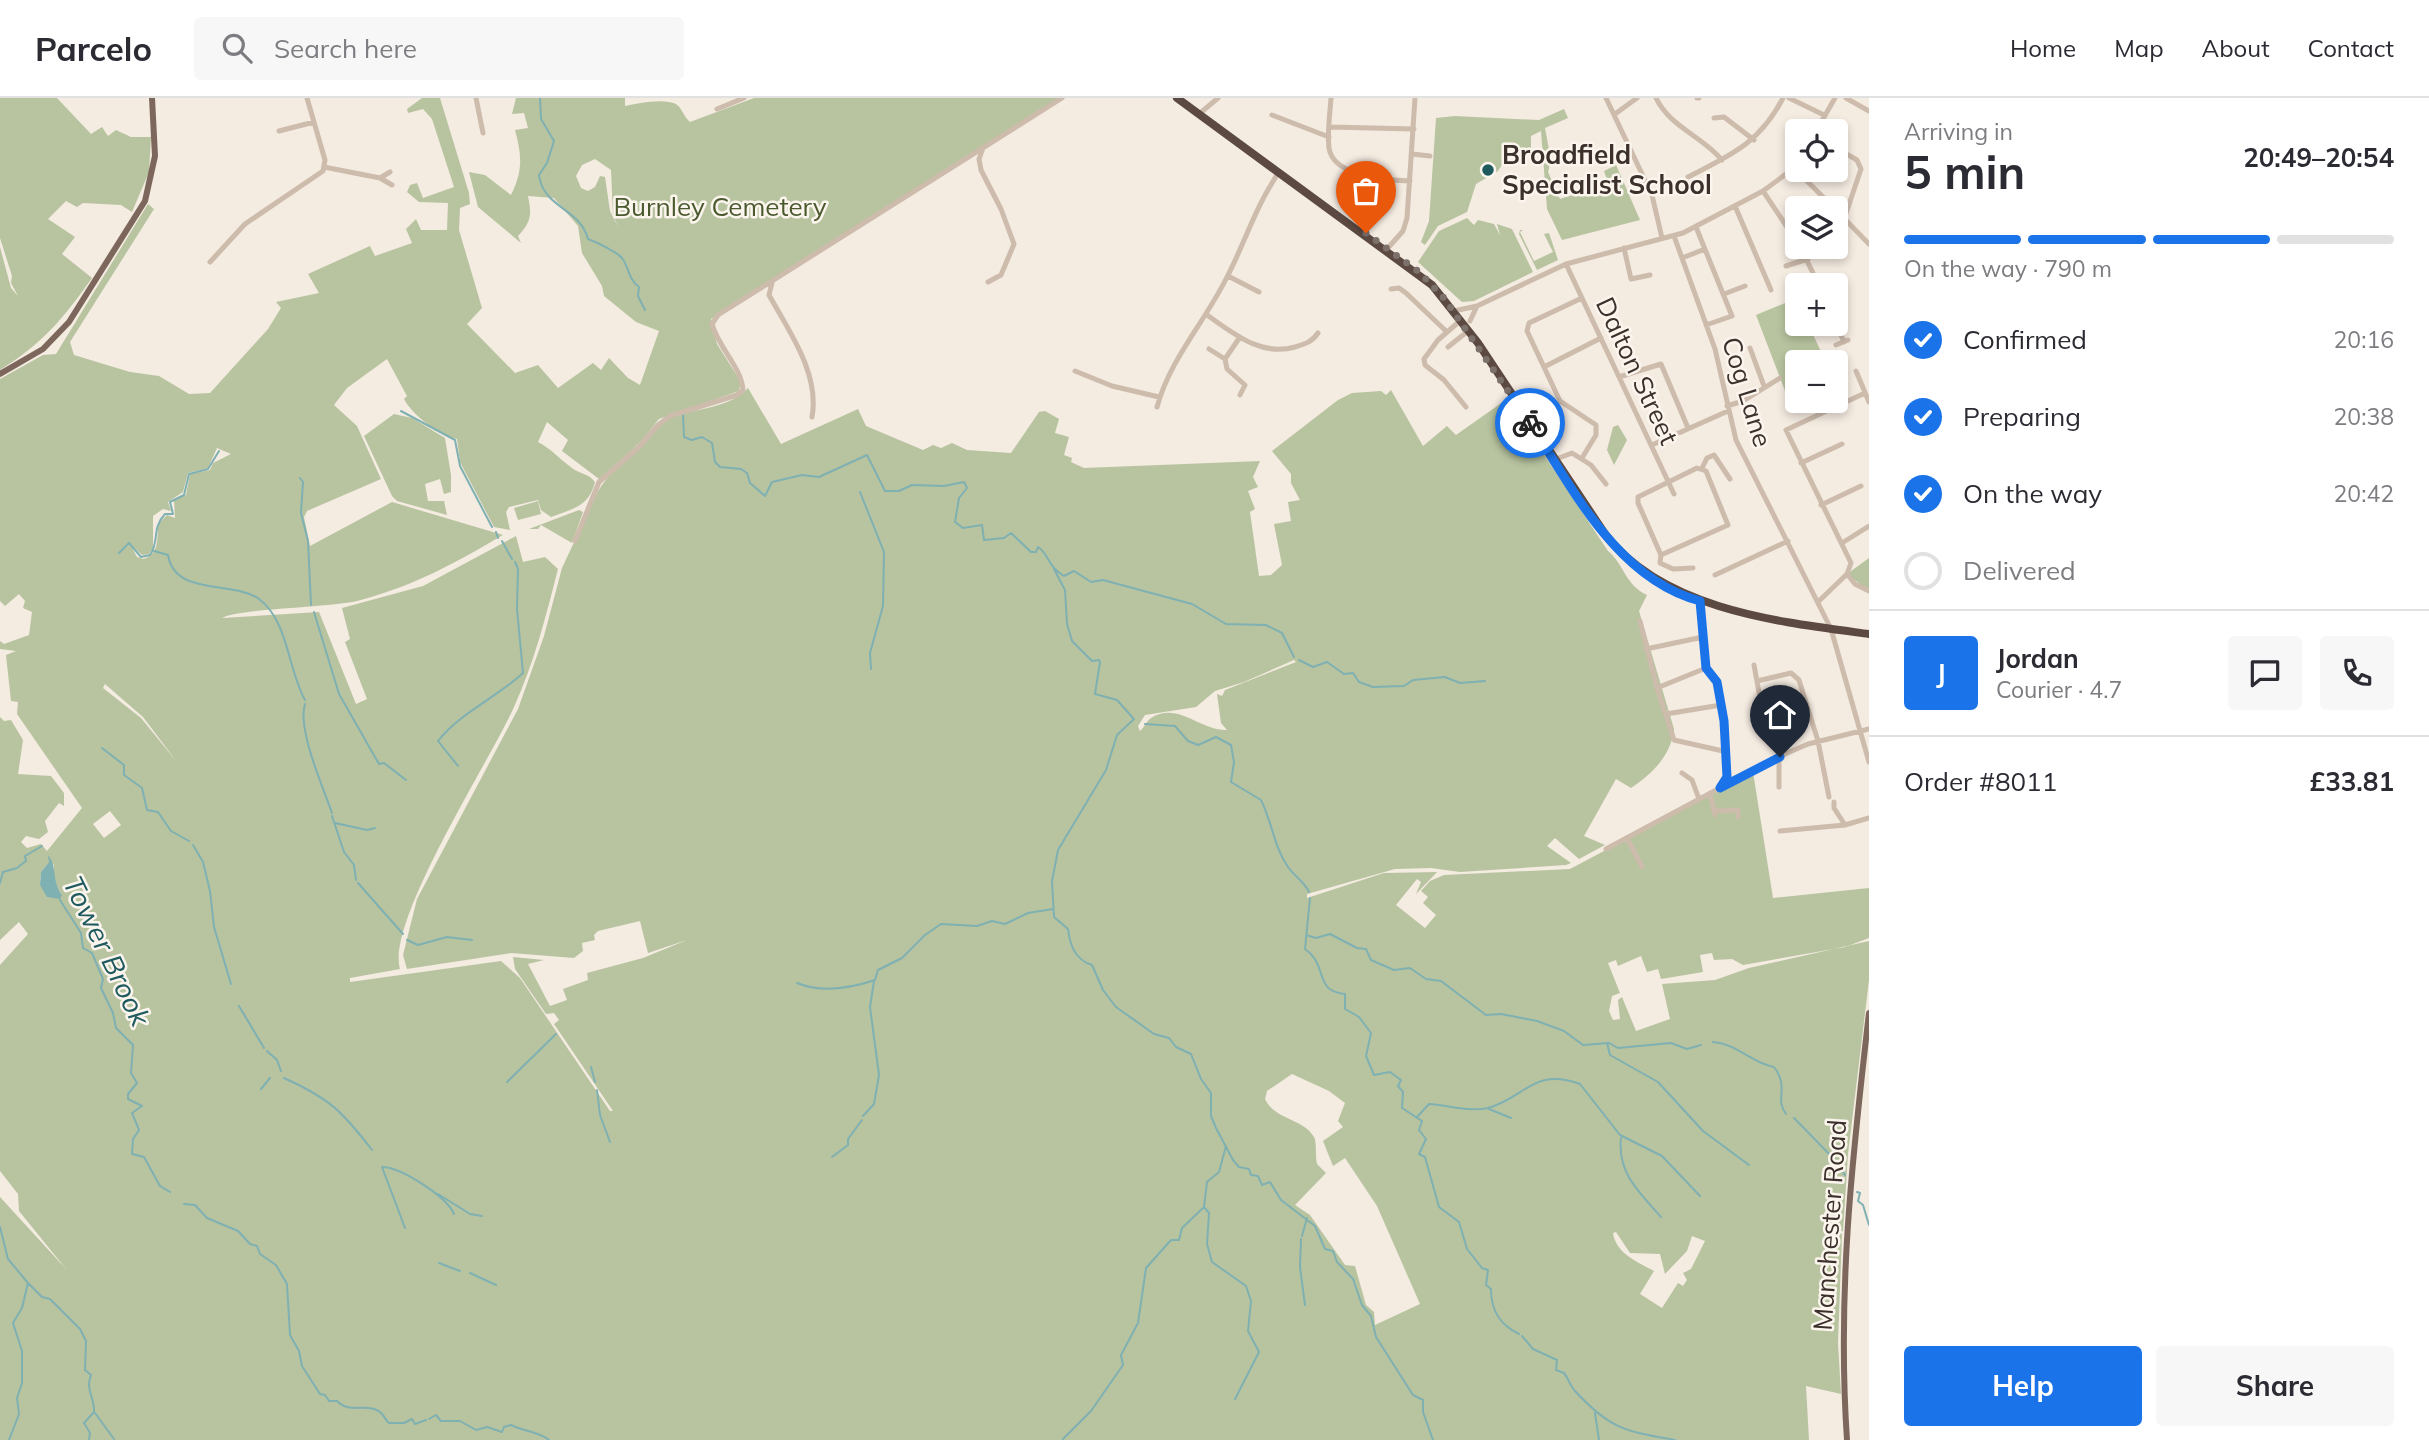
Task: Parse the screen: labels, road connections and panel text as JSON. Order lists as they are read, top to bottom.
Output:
{
  "streets": {
    "main road": ["Manchester Road"],
    "street": ["Dalton Street", "Cog Lane"]
  },
  "water": ["Tower Brook"],
  "parks": ["Burnley Cemetery"],
  "places": ["Broadfield Specialist School"],
  "page": {
    "header": "Parcelo",
    "search": "Search here",
    "nav": [
      "Home",
      "Map",
      "About",
      "Contact"
    ],
    "heading": ["5 min", "Arriving in", "20:49–20:54"],
    "panel": [
      "Jordan",
      "Courier · 4.7",
      "Order #8011",
      "£33.81"
    ],
    "map_buttons": ["+", "−"],
    "bar": "On the way · 790 m",
    "list": [
      ["Confirmed", "20:16"],
      ["Preparing", "20:38"],
      ["On the way", "20:42"],
      "Delivered"
    ],
    "round": "J",
    "buttons": ["Help", "Share"]
  }
}
